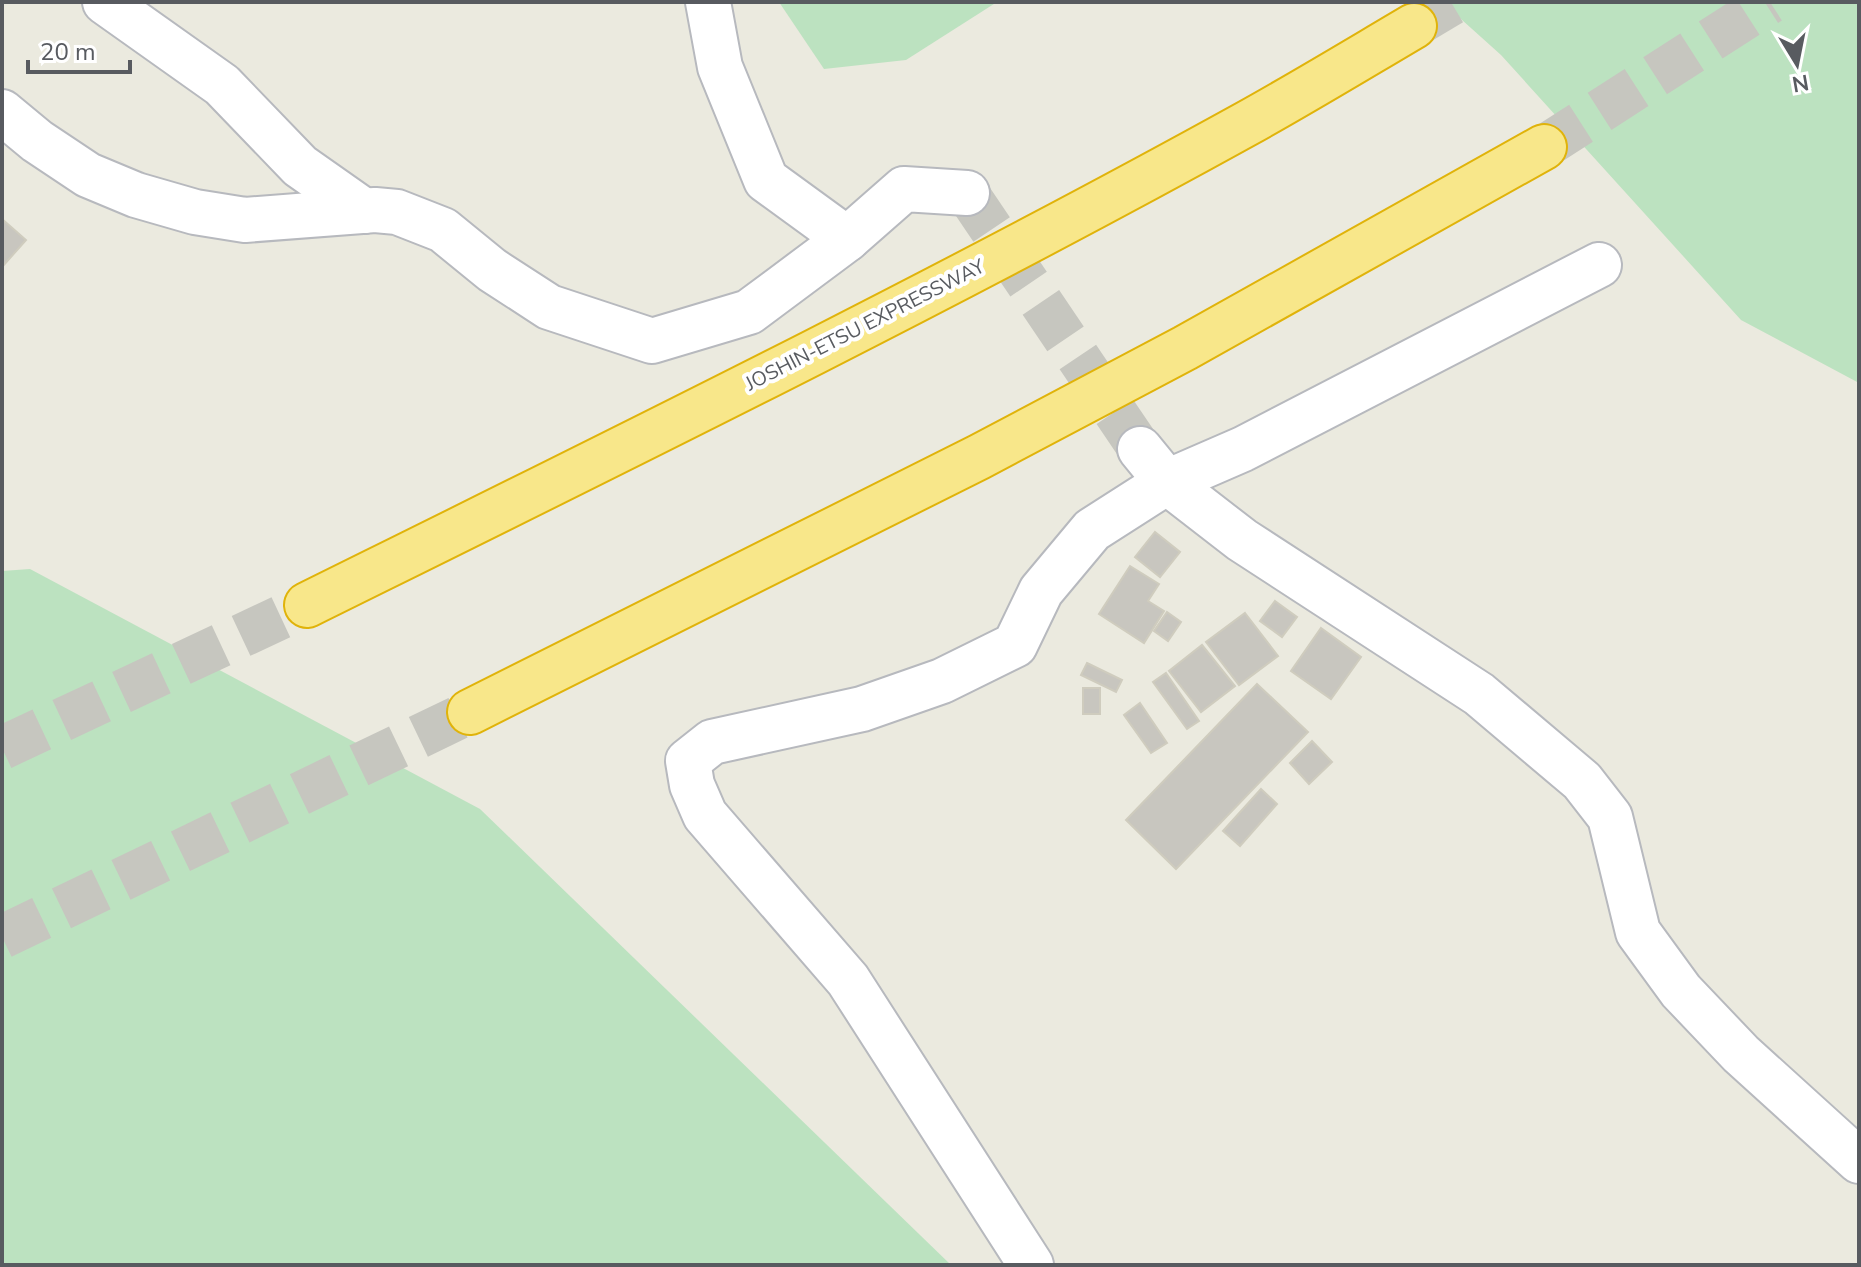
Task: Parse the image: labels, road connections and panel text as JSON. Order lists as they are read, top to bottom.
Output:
{
  "streets": {
    "highway": ["JOSHIN-ETSU EXPRESSWAY"]
  },
  "scale_bar": "20 m",
  "north": "bottom"
}
